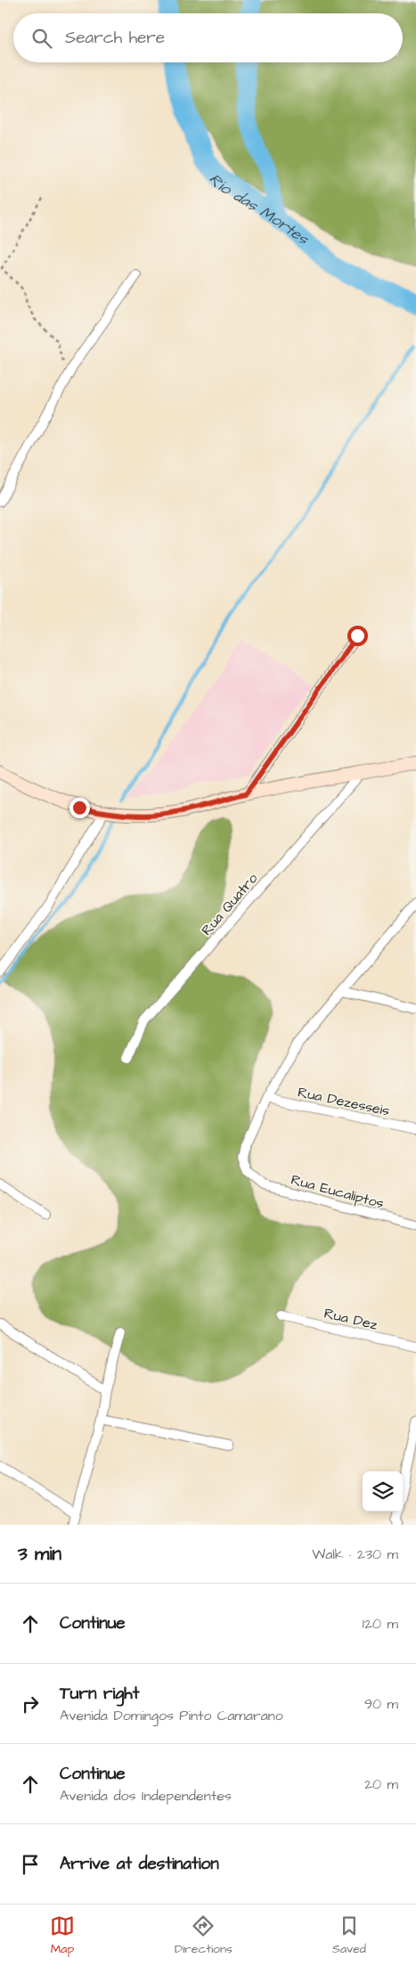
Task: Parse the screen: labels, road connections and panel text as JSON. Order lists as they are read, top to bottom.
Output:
{
  "streets": {
    "street": [
      "Rua Quatro",
      "Rua Dezesseis",
      "Rua Eucaliptos",
      "Rua Dez"
    ]
  },
  "crossings": [
    ["Rua Dezesseis", "Rua Eucaliptos"]
  ],
  "water": ["Rio das Mortes"],
  "page": {
    "search": "Search here",
    "heading": ["3 min", "Walk · 230 m"],
    "list": [
      ["Continue", "120 m"],
      ["Turn right", "Avenida Domingos Pinto Camarano", "90 m"],
      ["Continue", "Avenida dos Independentes", "20 m"],
      "Arrive at destination"
    ],
    "nav": ["Map", "Directions", "Saved"]
  }
}
